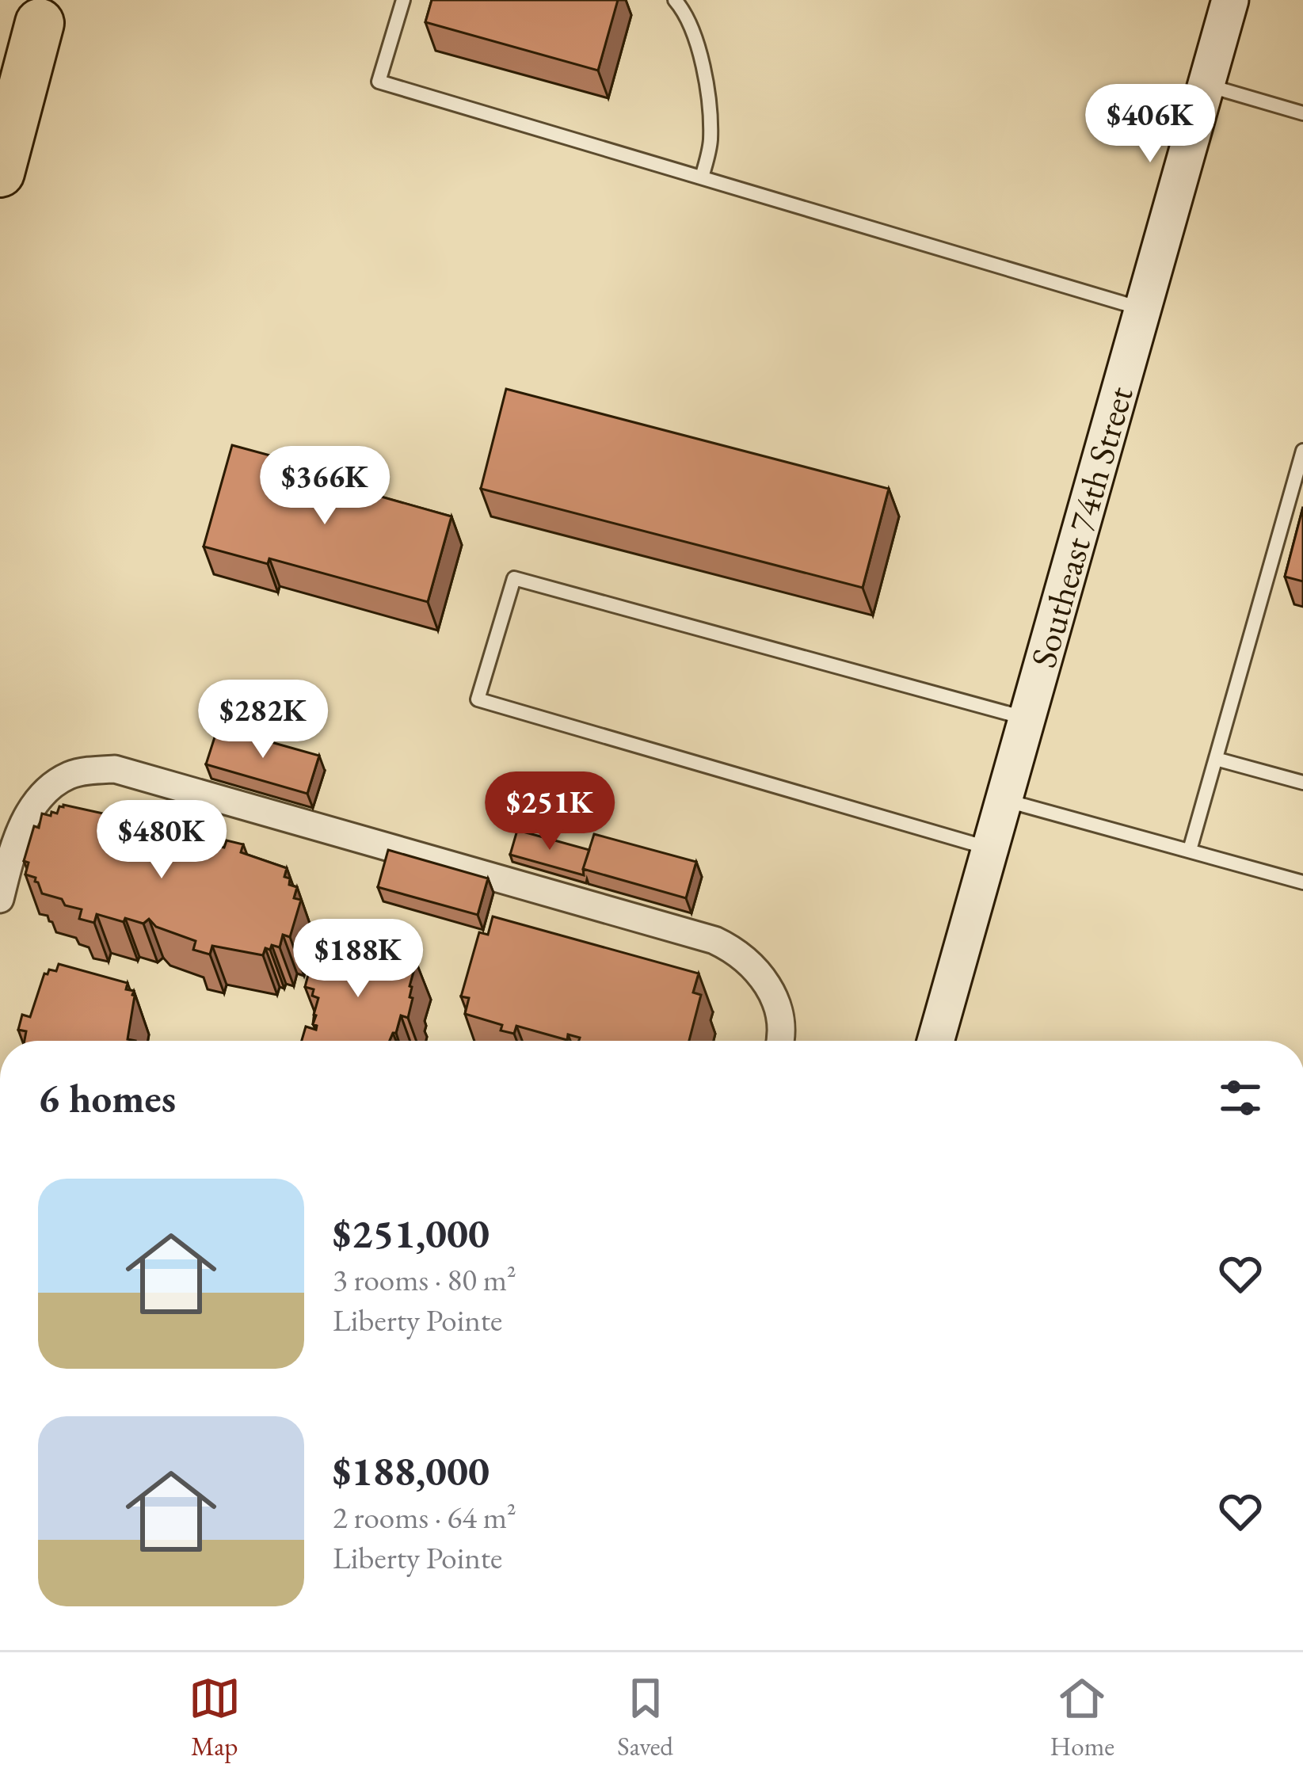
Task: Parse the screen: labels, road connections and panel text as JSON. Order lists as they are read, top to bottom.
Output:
{
  "streets": {
    "main road": ["Southeast 74th Street"]
  },
  "page": {
    "price": [
      "$406K",
      "$366K",
      "$282K",
      "$251K",
      "$480K",
      "$188K"
    ],
    "heading": "6 homes",
    "list": [
      {
        "name": "$251,000",
        "note": "3 rooms · 80 m² · Liberty Pointe"
      },
      {
        "name": "$188,000",
        "note": "2 rooms · 64 m² · Liberty Pointe"
      }
    ],
    "tabs": ["Map", "Saved", "Home"]
  }
}
